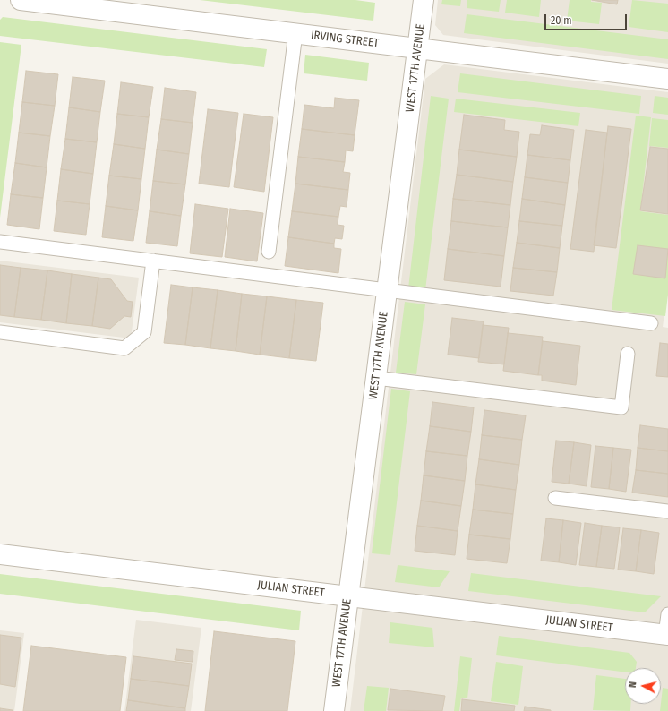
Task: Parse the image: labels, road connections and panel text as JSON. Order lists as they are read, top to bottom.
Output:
{
  "streets": {
    "street": ["IRVING STREET", "WEST 17TH AVENUE", "JULIAN STREET"]
  },
  "crossings": [
    ["IRVING STREET", "WEST 17TH AVENUE"],
    ["WEST 17TH AVENUE", "JULIAN STREET"]
  ],
  "scale_bar": "20 m",
  "north": "left"
}
